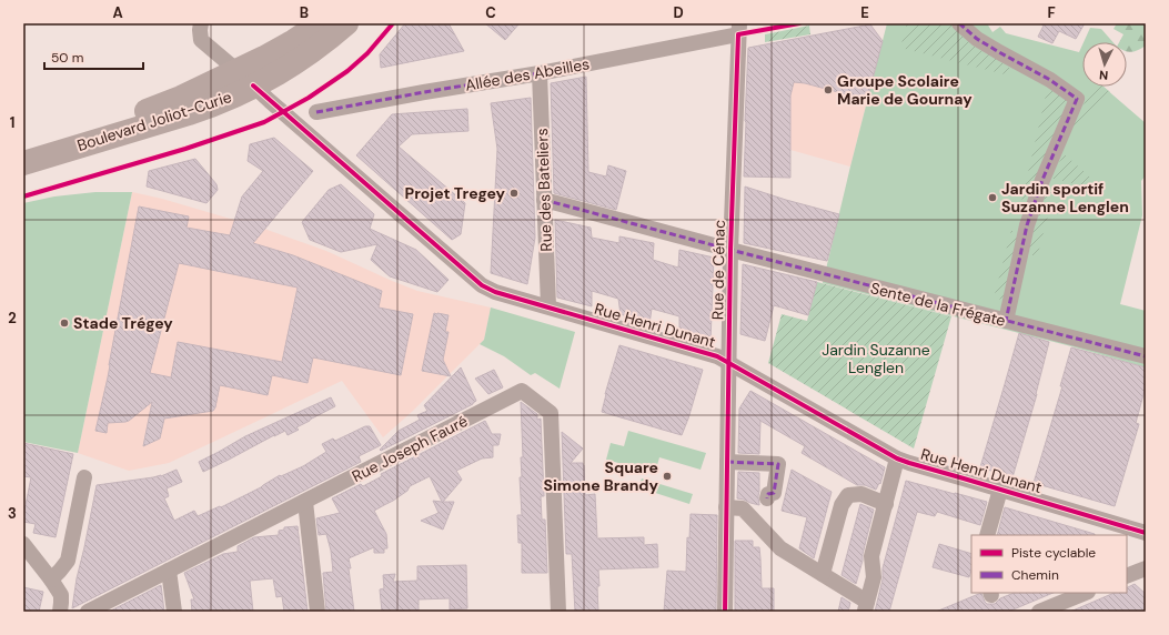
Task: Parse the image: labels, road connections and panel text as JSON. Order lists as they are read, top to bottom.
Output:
{
  "streets": {
    "main road": ["Boulevard Joliot-Curie"],
    "street": [
      "Allée des Abeilles",
      "Rue des Bateliers",
      "Rue de Cénac",
      "Sente de la Frégate",
      "Rue Henri Dunant",
      "Rue Joseph Fauré"
    ]
  },
  "crossings": [
    ["Allée des Abeilles", "Rue des Bateliers"],
    ["Allée des Abeilles", "Rue de Cénac"],
    ["Boulevard Joliot-Curie", "Rue Henri Dunant"],
    ["Rue des Bateliers", "Sente de la Frégate"],
    ["Rue des Bateliers", "Rue Henri Dunant"],
    ["Rue de Cénac", "Sente de la Frégate"],
    ["Rue de Cénac", "Rue Henri Dunant"]
  ],
  "parks": ["Jardin Suzanne Lenglen"],
  "places": [
    "Groupe Scolaire Marie de Gournay",
    "Projet Tregey",
    "Jardin sportif Suzanne Lenglen",
    "Stade Trégey",
    "Square Simone Brandy"
  ],
  "legend": ["Piste cyclable", "Chemin"],
  "scale_bar": "50 m",
  "north": "bottom",
  "grid": {
    "columns": [
      "A",
      "B",
      "C",
      "D",
      "E",
      "F"
    ],
    "rows": ["1", "2", "3"]
  }
}
